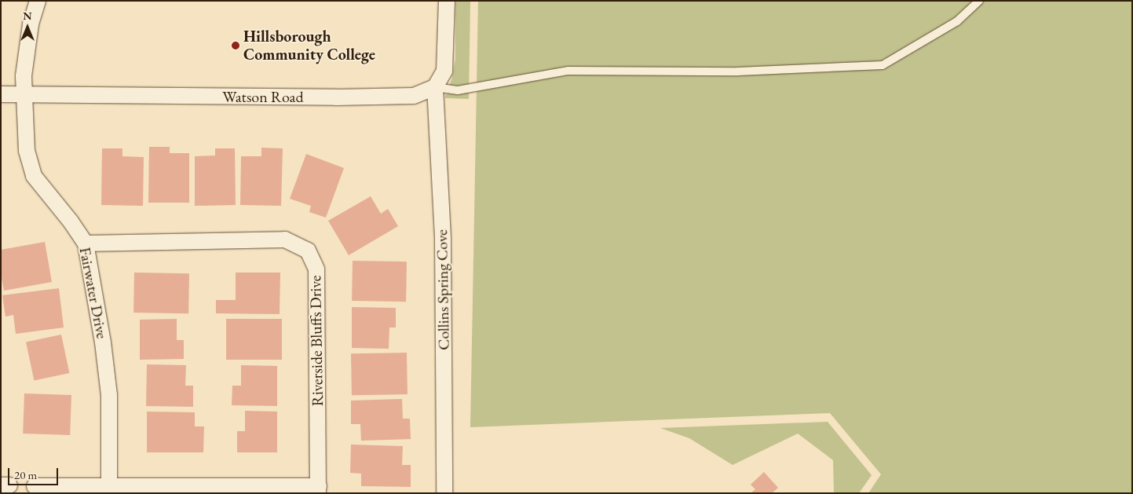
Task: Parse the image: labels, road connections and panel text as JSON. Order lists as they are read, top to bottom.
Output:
{
  "streets": {
    "street": [
      "Watson Road",
      "Collins Spring Cove",
      "Fairwater Drive",
      "Riverside Bluffs Drive"
    ]
  },
  "crossings": [
    ["Watson Road", "Collins Spring Cove"],
    ["Watson Road", "Fairwater Drive"],
    ["Fairwater Drive", "Riverside Bluffs Drive"]
  ],
  "places": ["Hillsborough Community College"],
  "scale_bar": "20 m",
  "north": "top"
}
